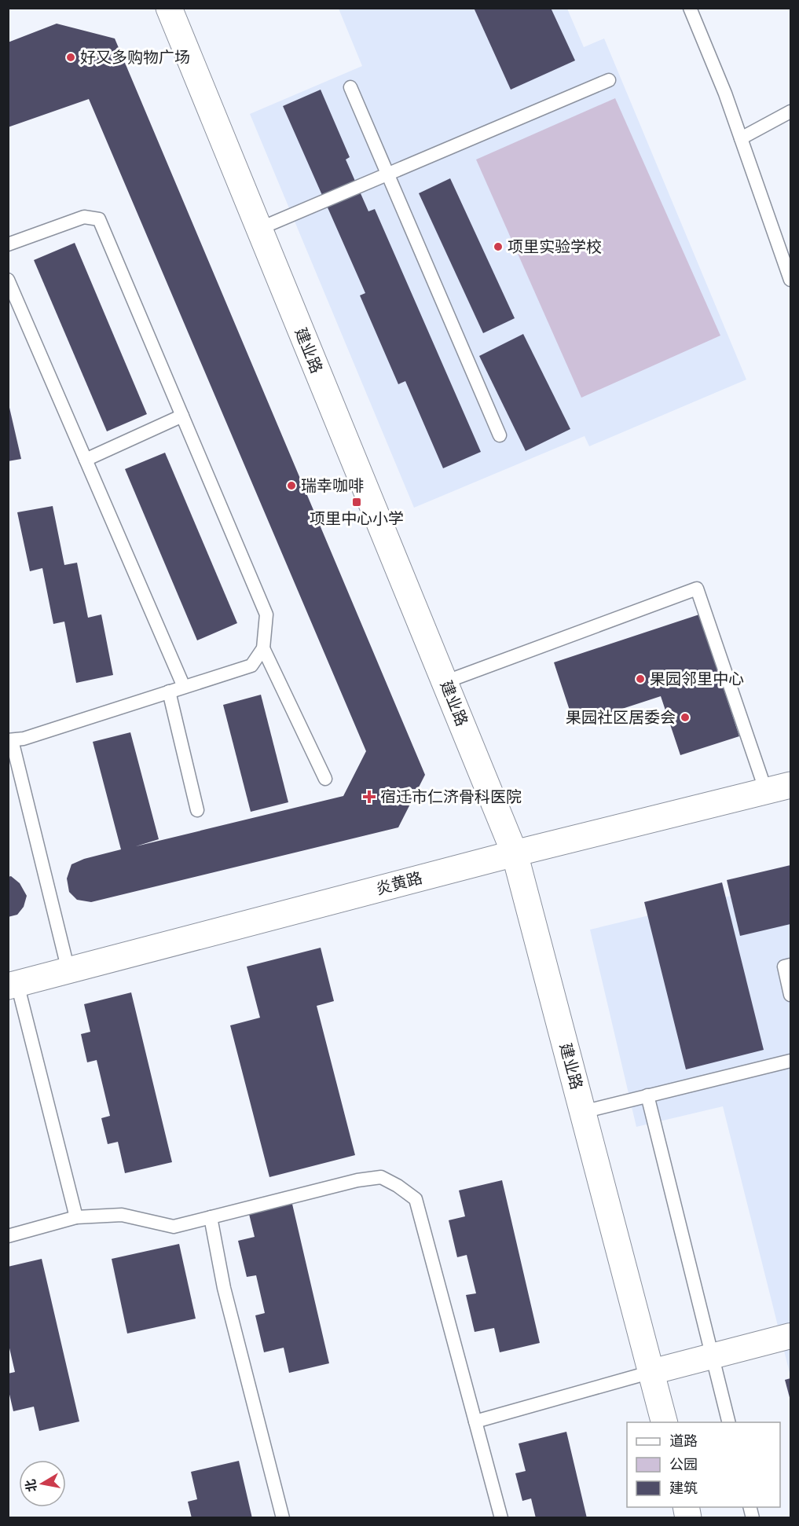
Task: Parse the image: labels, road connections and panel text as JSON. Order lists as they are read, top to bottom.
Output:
{
  "streets": {
    "street": ["建业路", "炎黄路"]
  },
  "crossings": [
    ["建业路", "炎黄路"]
  ],
  "places": {
    "other": [
      "好又多购物广场",
      "项里实验学校",
      "瑞幸咖啡",
      "果园邻里中心",
      "果园社区居委会"
    ],
    "transit": ["项里中心小学"],
    "health": ["宿迁市仁济骨科医院"]
  },
  "legend": ["道路", "公园", "建筑"],
  "north": "left"
}
